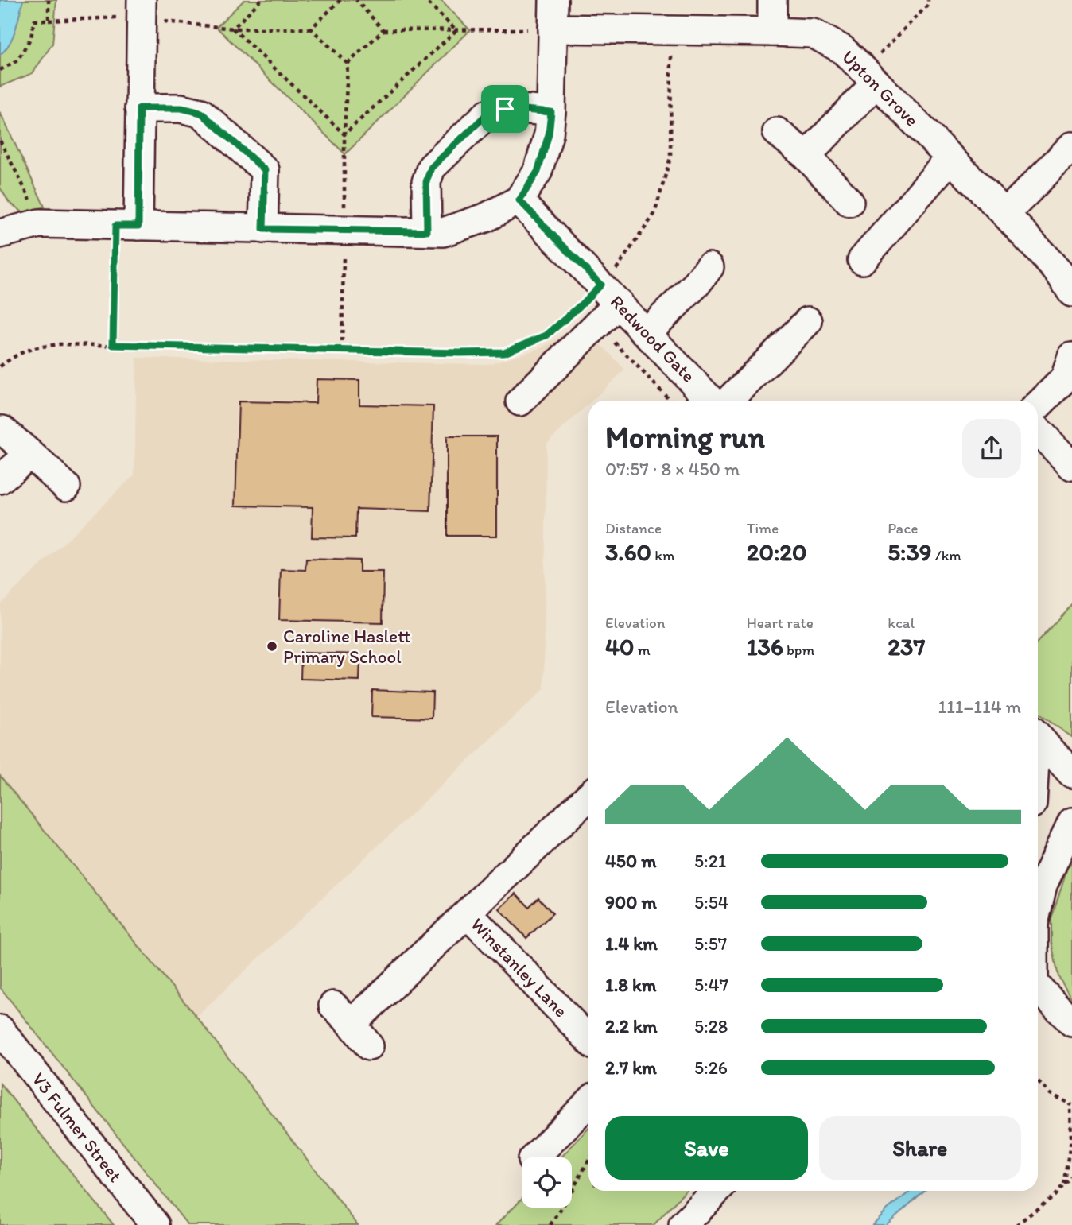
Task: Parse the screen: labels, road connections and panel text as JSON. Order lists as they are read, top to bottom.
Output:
{
  "streets": {
    "street": [
      "Upton Grove",
      "Redwood Gate",
      "Winstanley Lane",
      "V3 Fulmer Street"
    ]
  },
  "places": ["Caroline Haslett Primary School"],
  "page": {
    "heading": ["Morning run", "07:57 · 8 × 450 m"],
    "stats": [
      ["Distance", "3.60 km"],
      ["Time", "20:20"],
      ["Pace", "5:39 /km"],
      ["Elevation", "40 m"],
      ["Heart rate", "136 bpm"],
      ["kcal", "237"]
    ],
    "chart": ["Elevation", "111–114 m"],
    "list": [
      {
        "name": "450 m",
        "note": "5:21"
      },
      {
        "name": "900 m",
        "note": "5:54"
      },
      {
        "name": "1.4 km",
        "note": "5:57"
      },
      {
        "name": "1.8 km",
        "note": "5:47"
      },
      {
        "name": "2.2 km",
        "note": "5:28"
      },
      {
        "name": "2.7 km",
        "note": "5:26"
      }
    ],
    "buttons": ["Save", "Share"]
  }
}
